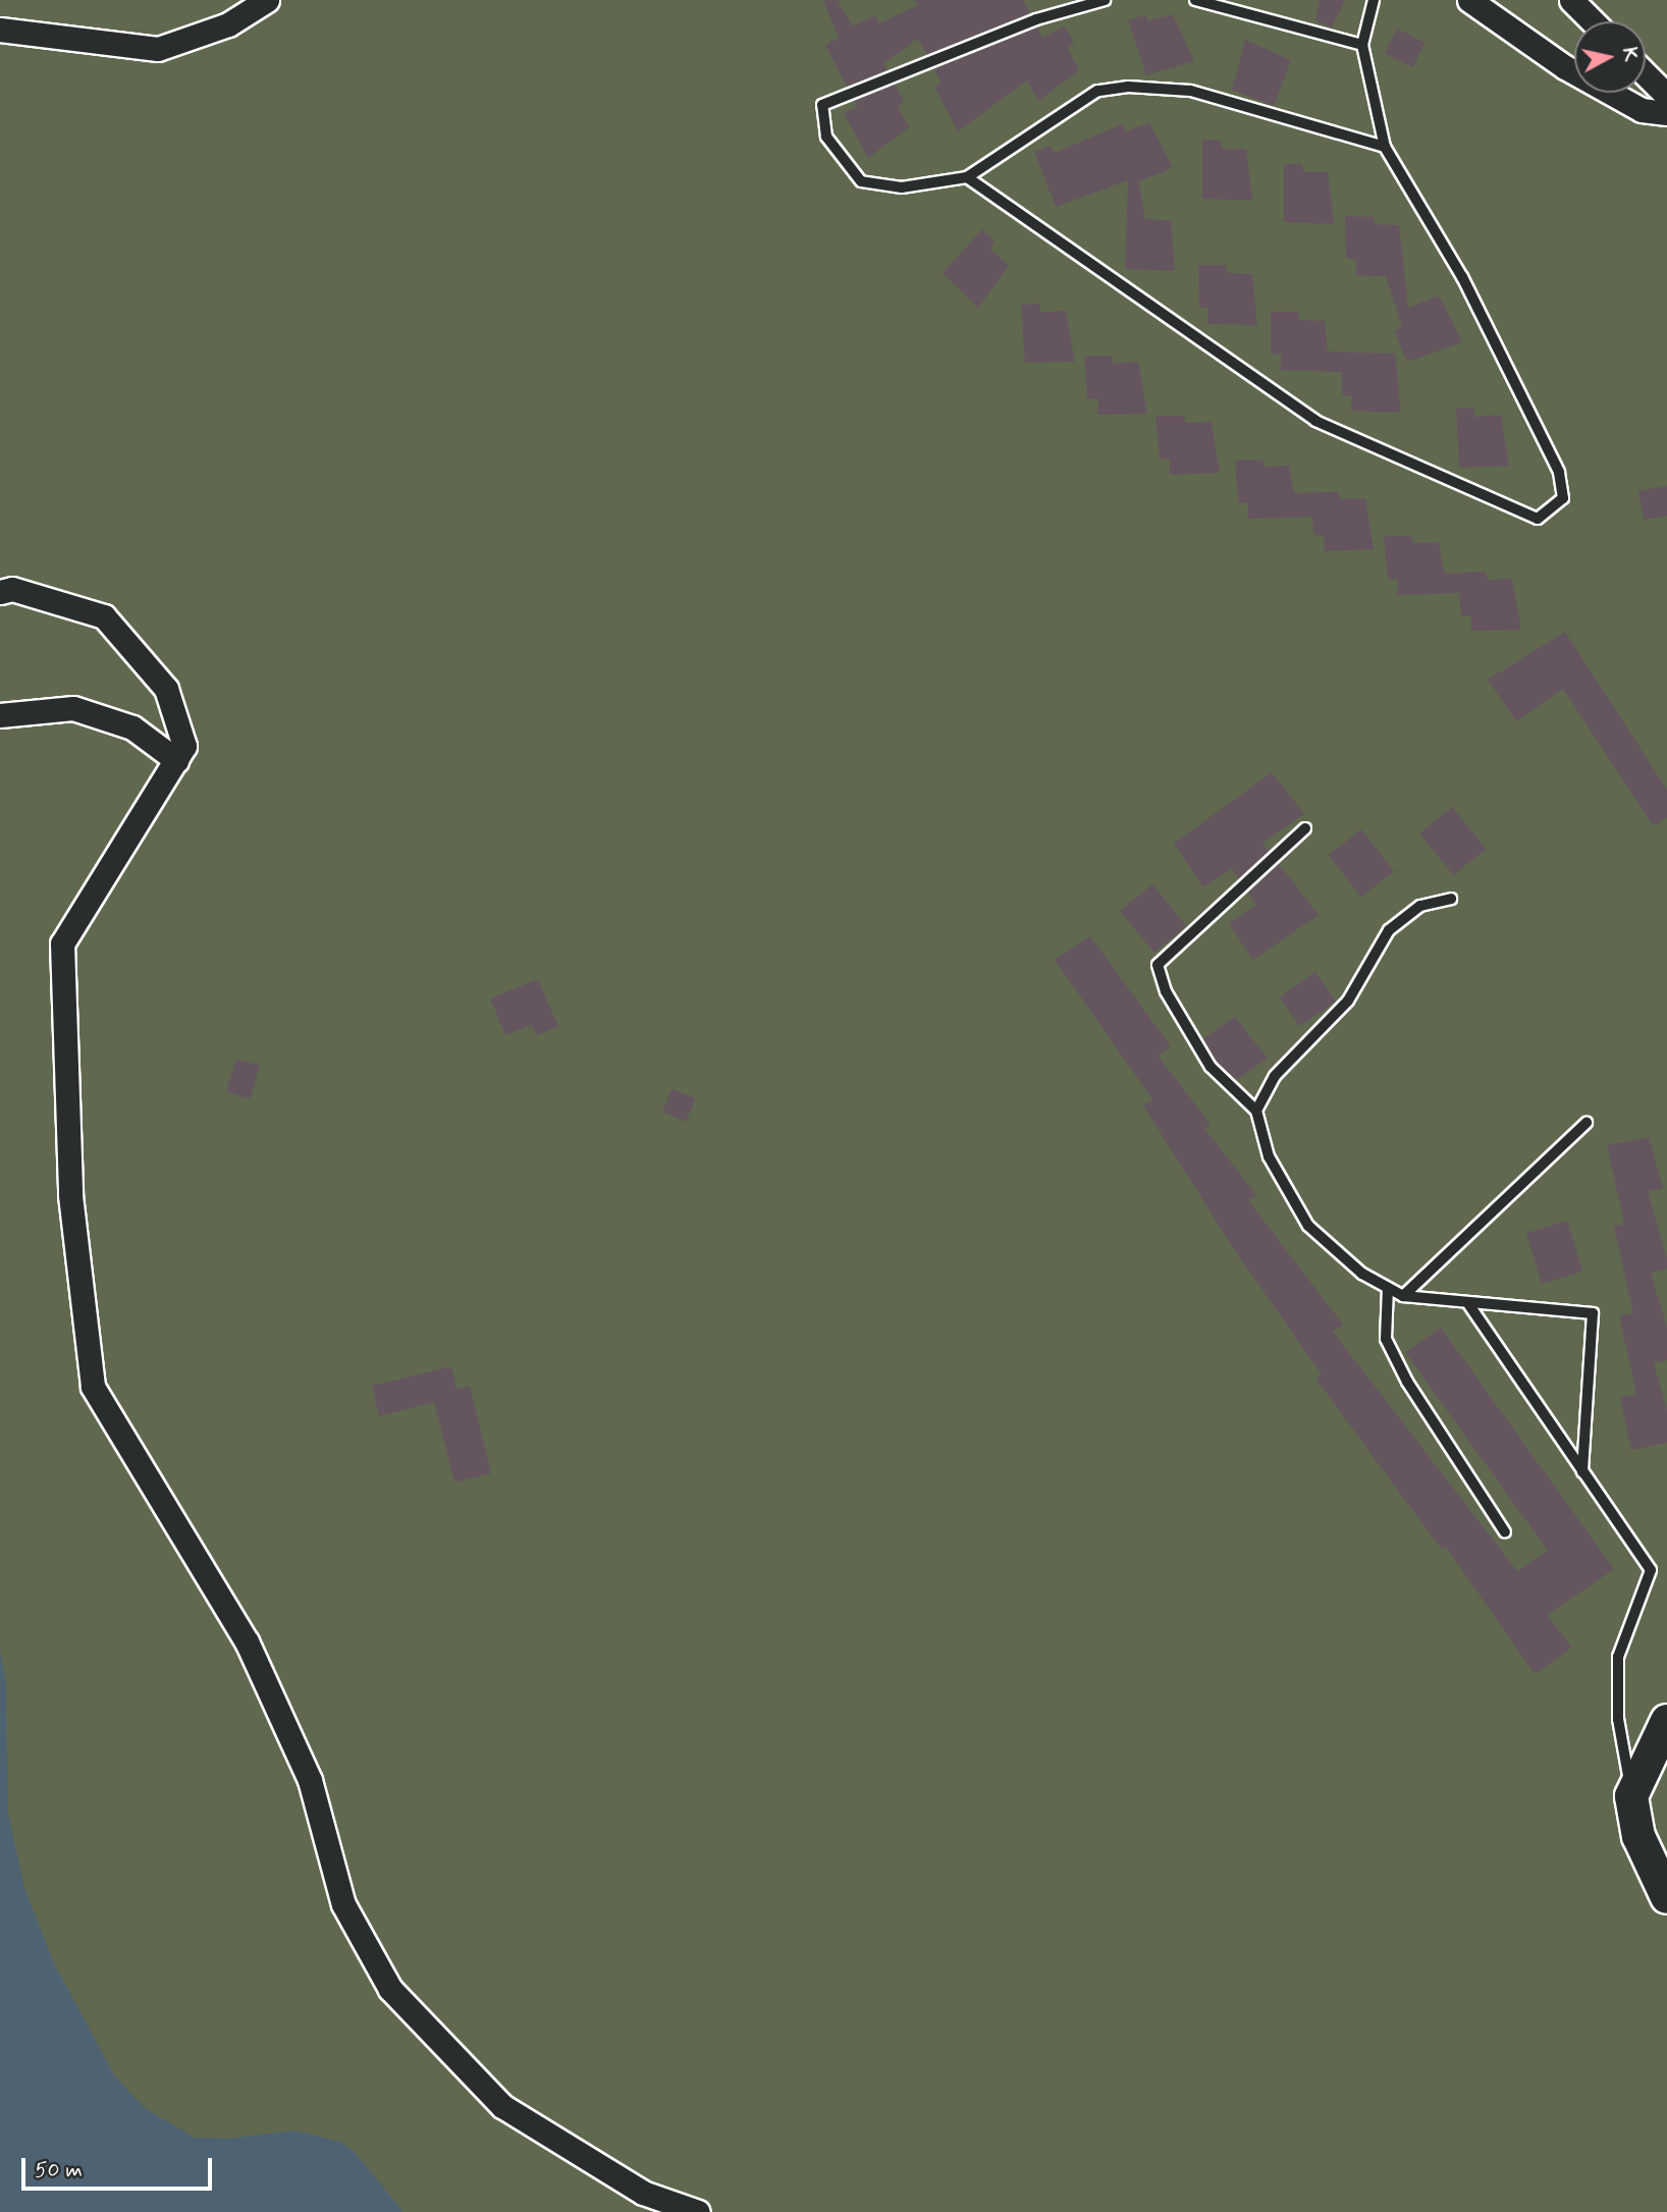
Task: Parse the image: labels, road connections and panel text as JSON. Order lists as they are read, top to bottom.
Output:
{
  "scale_bar": "50 m",
  "north": "right"
}
